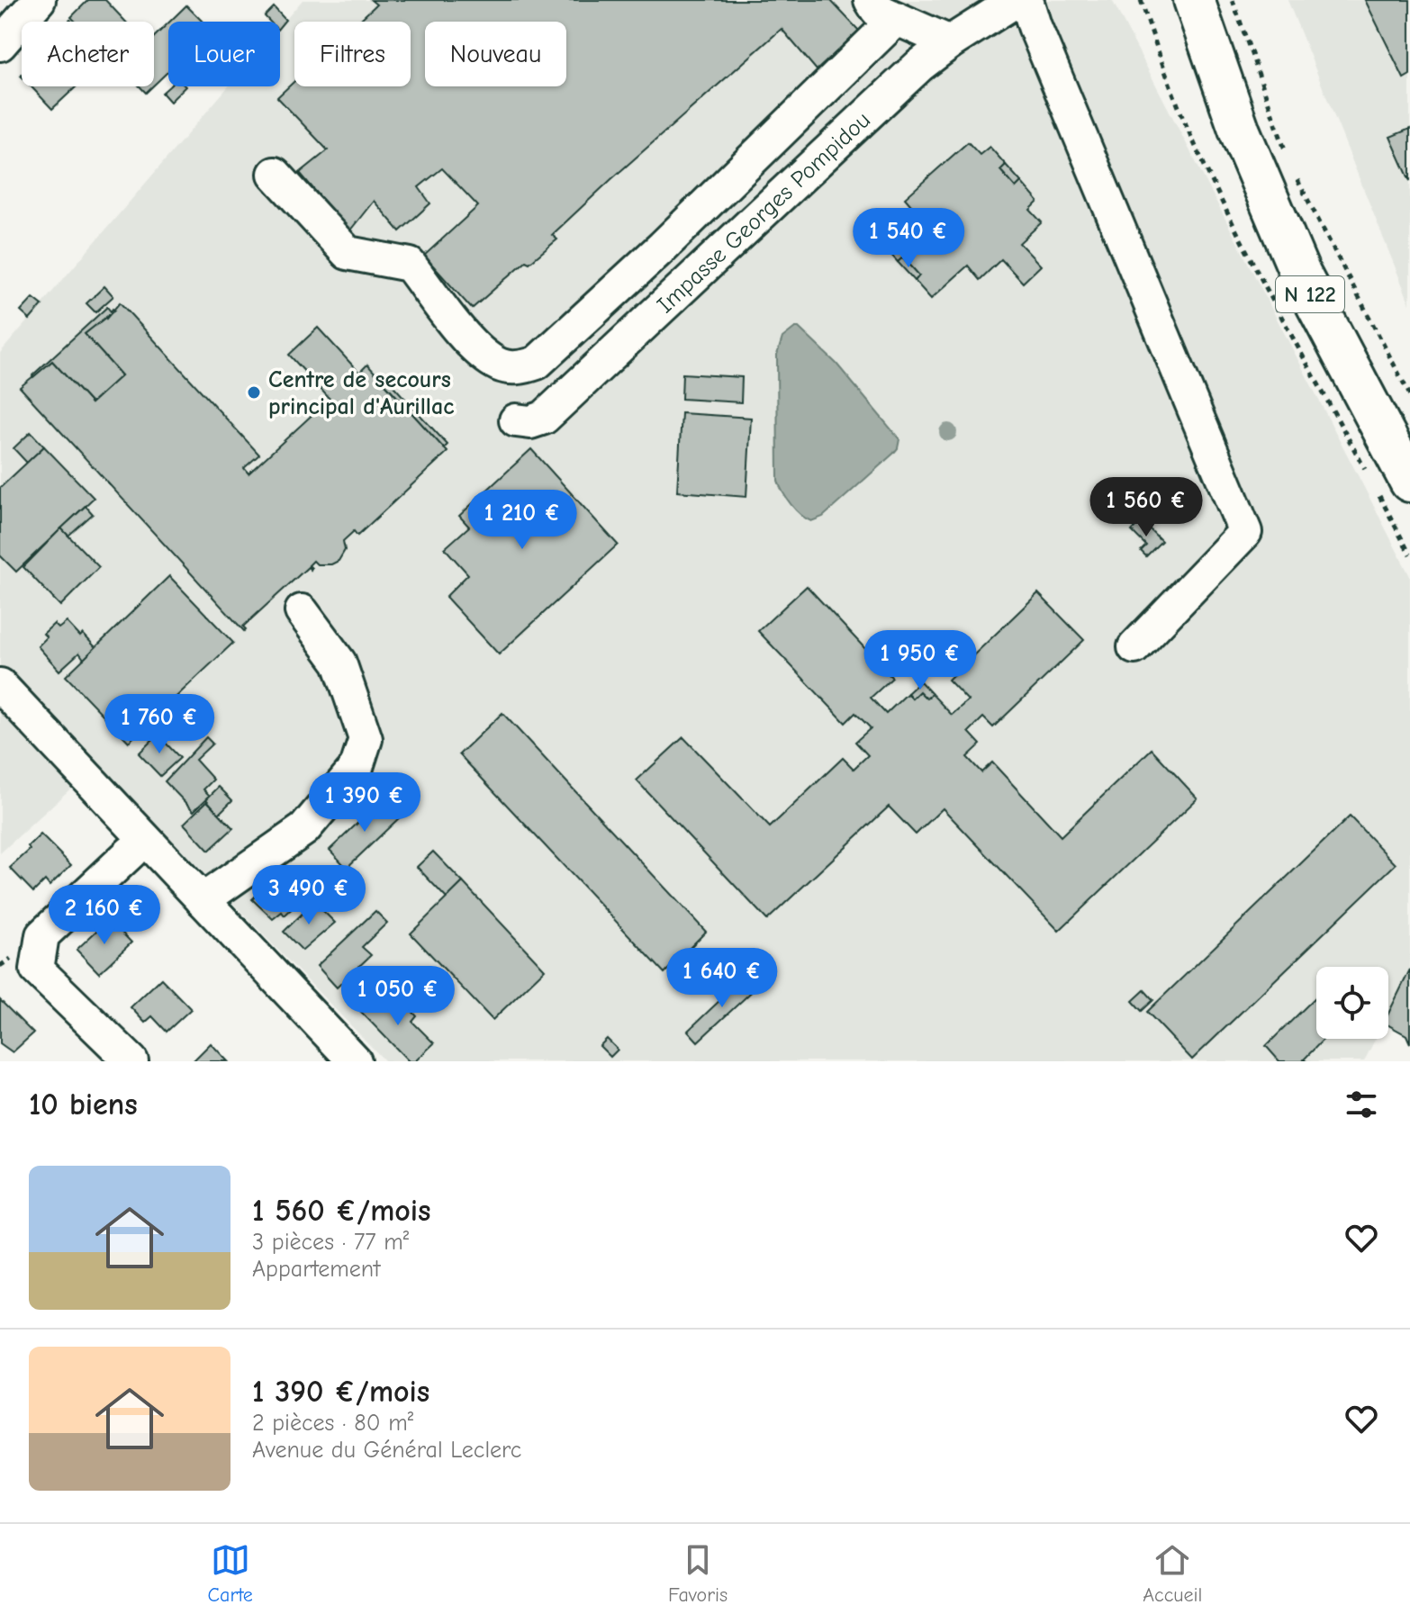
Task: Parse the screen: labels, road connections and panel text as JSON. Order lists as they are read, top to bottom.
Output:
{
  "streets": {
    "main road": ["N 122"],
    "street": ["Impasse Georges Pompidou"]
  },
  "places": ["Centre de secours principal d'Aurillac"],
  "page": {
    "chip": [
      "Acheter",
      "Louer",
      "Filtres",
      "Nouveau"
    ],
    "price": [
      "1 540 €",
      "1 560 €",
      "1 210 €",
      "1 950 €",
      "1 760 €",
      "1 390 €",
      "3 490 €",
      "2 160 €",
      "1 640 €",
      "1 050 €"
    ],
    "heading": "10 biens",
    "list": [
      {
        "name": "1 560 €/mois",
        "note": "3 pièces · 77 m² · Appartement"
      },
      {
        "name": "1 390 €/mois",
        "note": "2 pièces · 80 m² · Avenue du Général Leclerc"
      }
    ],
    "tabs": ["Carte", "Favoris", "Accueil"]
  }
}
